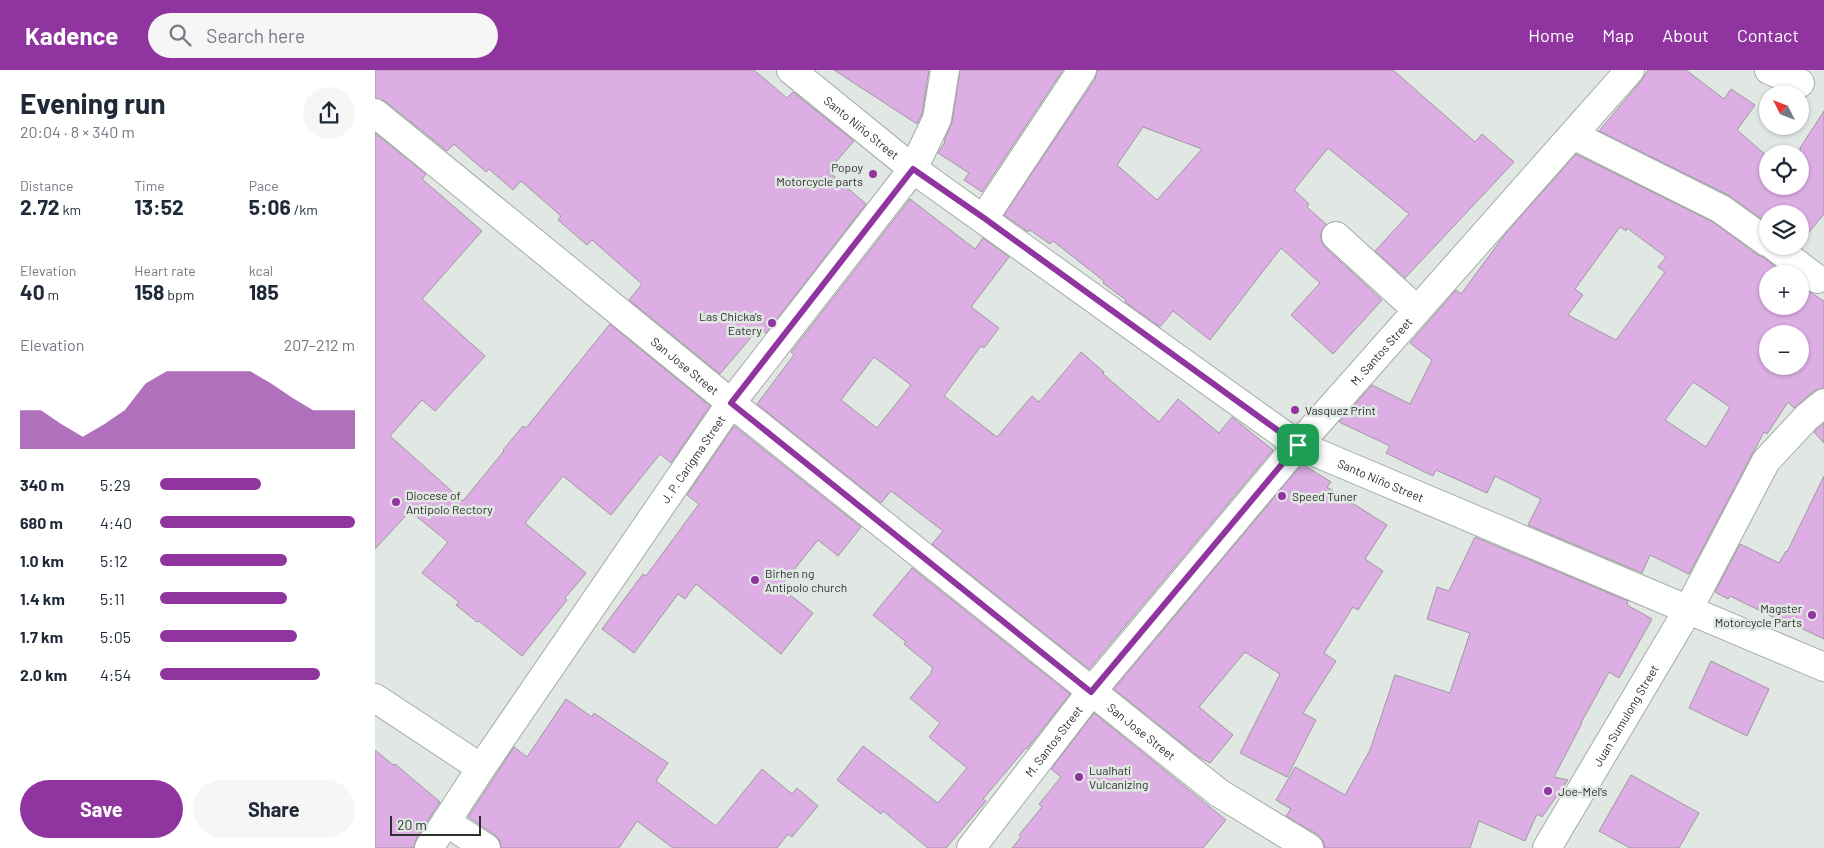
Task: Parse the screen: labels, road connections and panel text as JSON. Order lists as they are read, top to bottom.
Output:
{
  "streets": {
    "street": [
      "Santo Niño Street",
      "M. Santos Street",
      "San Jose Street",
      "J. P. Carigma Street",
      "Juan Sumulong Street"
    ]
  },
  "crossings": [
    ["Santo Niño Street", "M. Santos Street"],
    ["Santo Niño Street", "J. P. Carigma Street"],
    ["Santo Niño Street", "Juan Sumulong Street"],
    ["M. Santos Street", "San Jose Street"],
    ["San Jose Street", "J. P. Carigma Street"]
  ],
  "places": [
    "Popoy Motorcycle parts",
    "Las Chicka's Eatery",
    "Vasquez Print",
    "Speed Tuner",
    "Diocese of Antipolo Rectory",
    "Birhen ng Antipolo church",
    "Magster Motorcycle Parts",
    "Lualhati Vulcanizing",
    "Joe-Mel's"
  ],
  "scale_bar": "20 m",
  "north": "top left",
  "page": {
    "header": "Kadence",
    "search": "Search here",
    "nav": [
      "Home",
      "Map",
      "About",
      "Contact"
    ],
    "heading": ["Evening run", "20:04 · 8 × 340 m"],
    "map_buttons": ["+", "−"],
    "stats": [
      ["Distance", "2.72 km"],
      ["Time", "13:52"],
      ["Pace", "5:06 /km"],
      ["Elevation", "40 m"],
      ["Heart rate", "158 bpm"],
      ["kcal", "185"]
    ],
    "chart": ["Elevation", "207–212 m"],
    "list": [
      {
        "name": "340 m",
        "note": "5:29"
      },
      {
        "name": "680 m",
        "note": "4:40"
      },
      {
        "name": "1.0 km",
        "note": "5:12"
      },
      {
        "name": "1.4 km",
        "note": "5:11"
      },
      {
        "name": "1.7 km",
        "note": "5:05"
      },
      {
        "name": "2.0 km",
        "note": "4:54"
      }
    ],
    "buttons": ["Save", "Share"],
    "scale": "20 m"
  }
}
